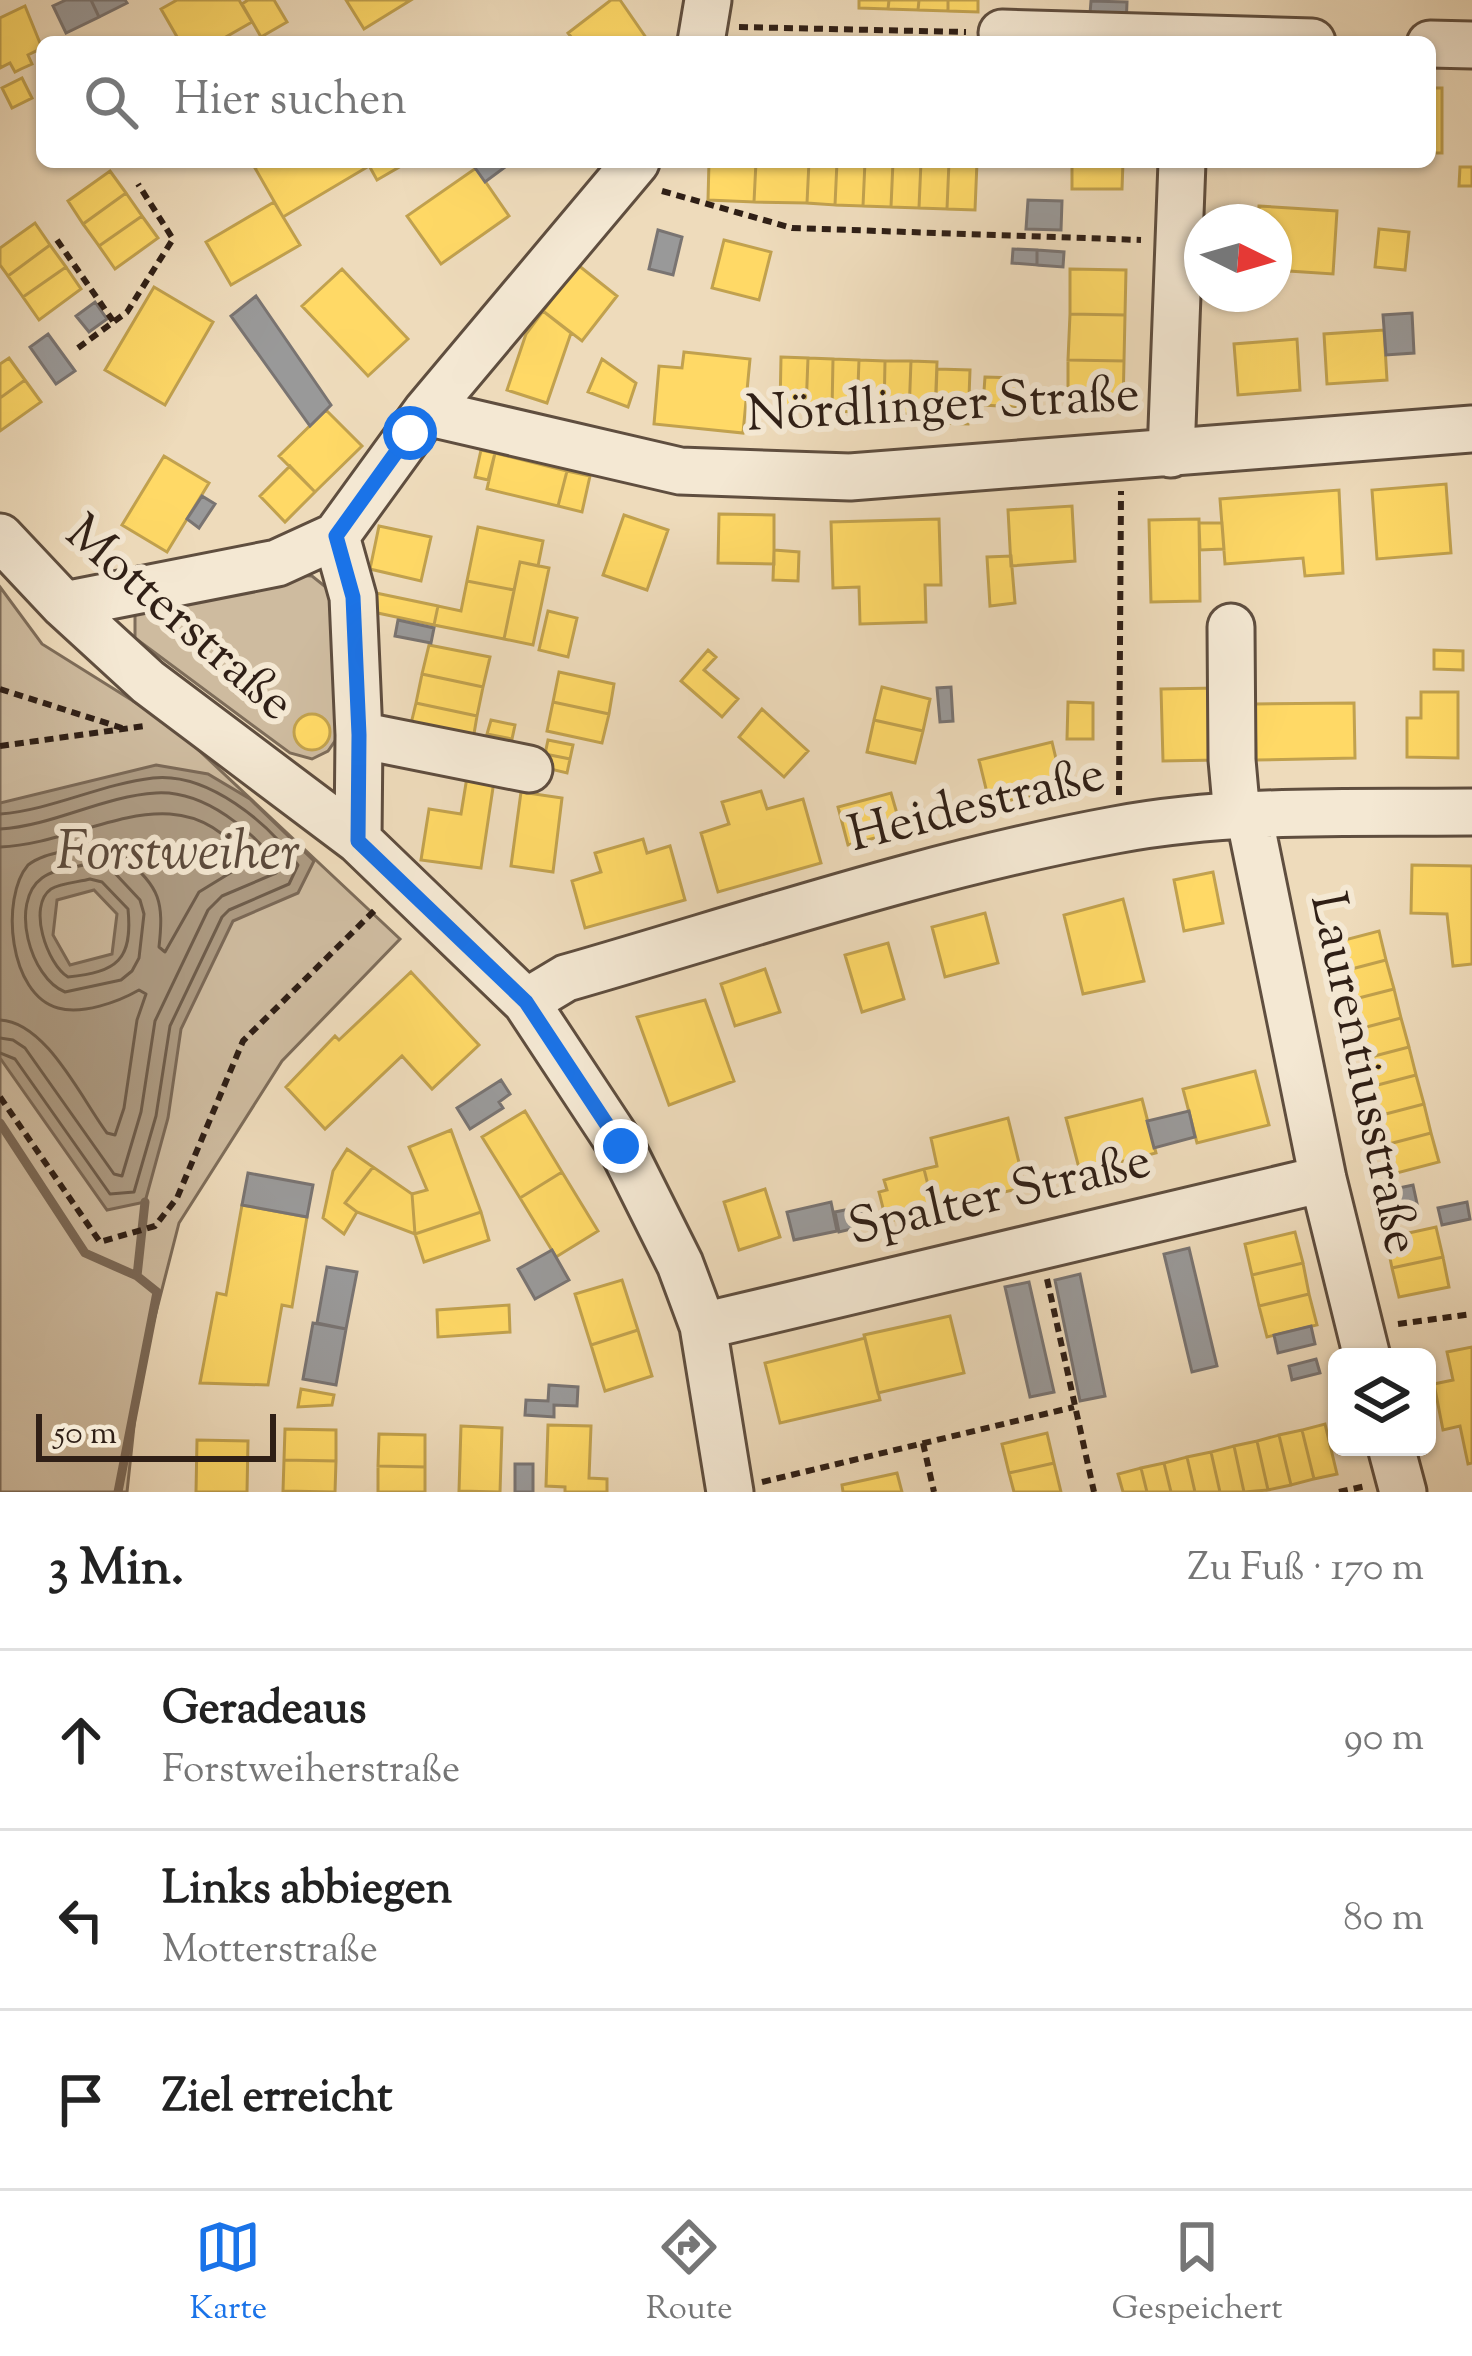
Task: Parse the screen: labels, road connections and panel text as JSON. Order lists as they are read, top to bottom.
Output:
{
  "streets": {
    "street": [
      "Nördlinger Straße",
      "Motterstraße",
      "Heidestraße",
      "Laurentiusstraße",
      "Spalter Straße"
    ]
  },
  "crossings": [
    ["Motterstraße", "Heidestraße"],
    ["Motterstraße", "Spalter Straße"],
    ["Heidestraße", "Laurentiusstraße"],
    ["Laurentiusstraße", "Spalter Straße"]
  ],
  "water": ["Forstweiher"],
  "scale_bar": "50 m",
  "north": "right",
  "page": {
    "search": "Hier suchen",
    "scale": "50 m",
    "heading": ["3 Min.", "Zu Fuß · 170 m"],
    "list": [
      ["Geradeaus", "Forstweiherstraße", "90 m"],
      ["Links abbiegen", "Motterstraße", "80 m"],
      "Ziel erreicht"
    ],
    "nav": ["Karte", "Route", "Gespeichert"]
  }
}
